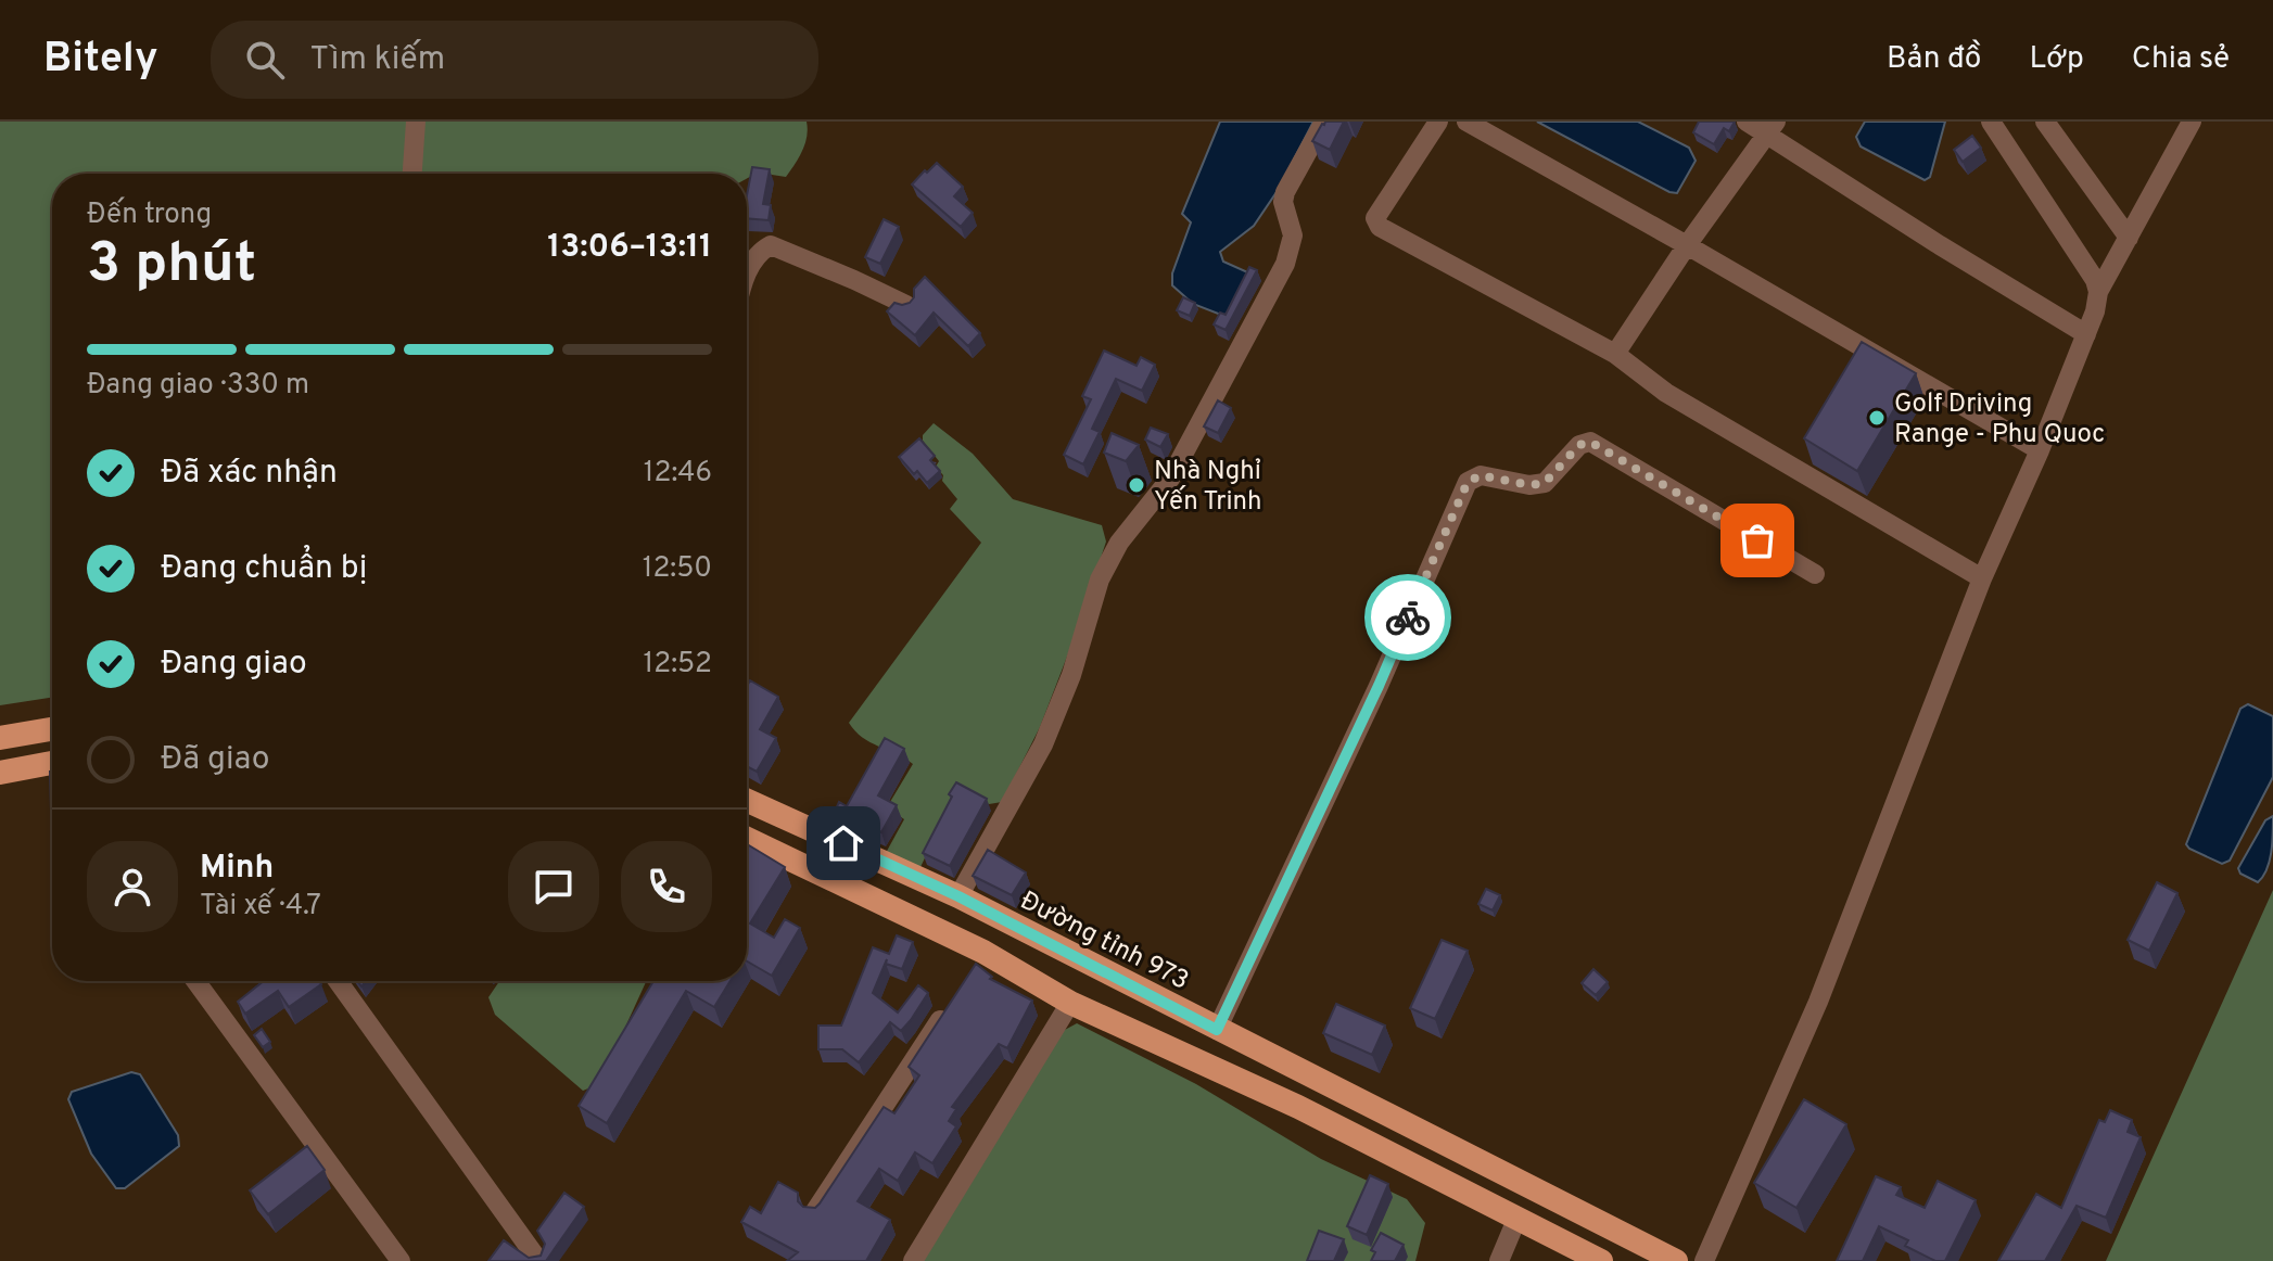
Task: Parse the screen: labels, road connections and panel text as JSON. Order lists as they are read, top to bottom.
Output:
{
  "streets": {
    "main road": ["Đường tỉnh 973"]
  },
  "places": ["Golf Driving Range - Phu Quoc", "Nhà Nghỉ Yến Trinh"],
  "page": {
    "header": "Bitely",
    "search": "Tìm kiếm",
    "nav": ["Bản đồ", "Lớp", "Chia sẻ"],
    "heading": ["3 phút", "Đến trong", "13:06–13:11"],
    "panel": ["Minh", "Tài xế · 4.7"],
    "bar": "Đang giao · 330 m",
    "list": [
      ["Đã xác nhận", "12:46"],
      ["Đang chuẩn bị", "12:50"],
      ["Đang giao", "12:52"],
      "Đã giao"
    ]
  }
}
